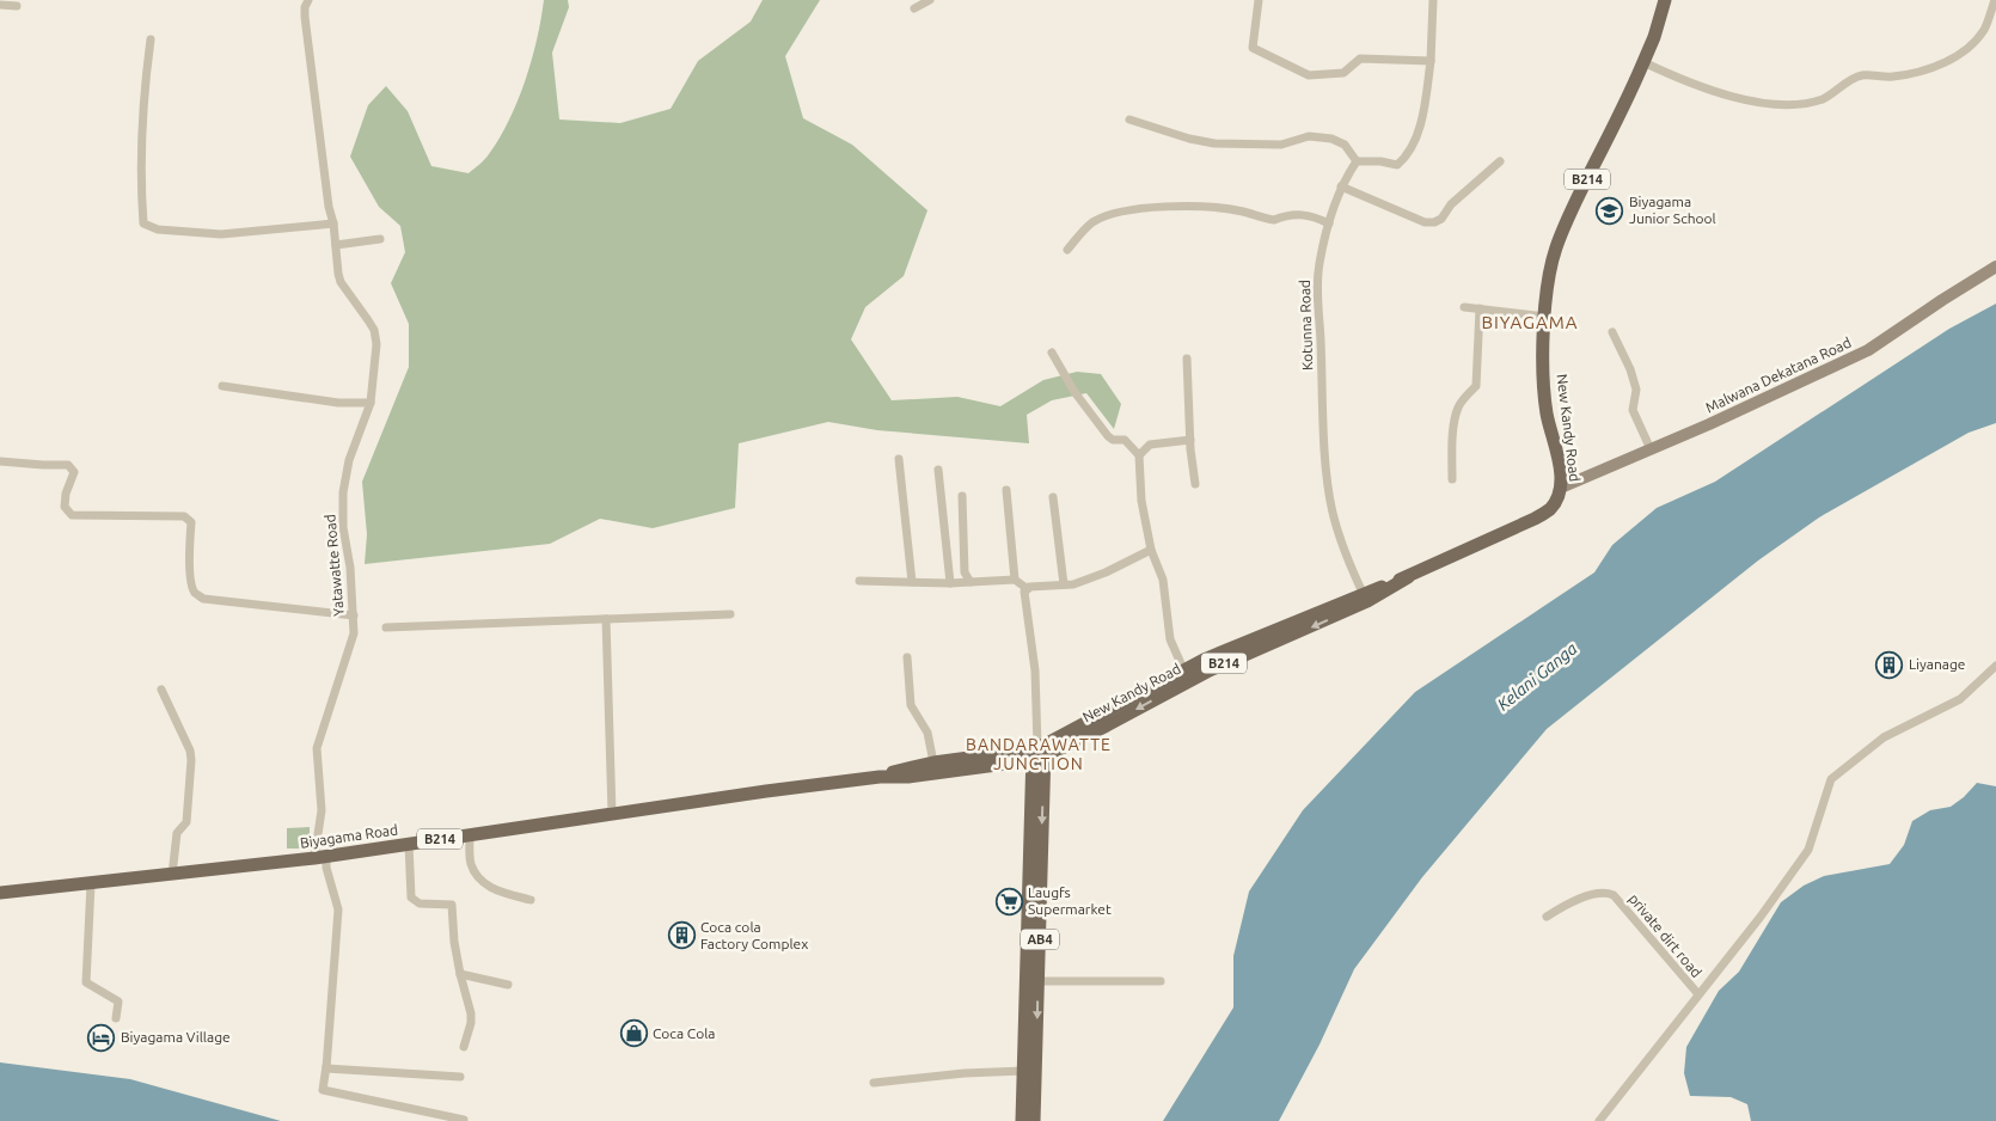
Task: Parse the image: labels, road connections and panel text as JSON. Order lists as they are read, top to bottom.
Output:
{
  "streets": {
    "main road": [
      "B214",
      "Malwana Dekatana Road",
      "New Kandy Road",
      "Biyagama Road",
      "AB4"
    ],
    "street": ["Kotunna Road", "Yatawatte Road", "private dirt road"]
  },
  "crossings": [
    ["Kotunna Road", "New Kandy Road"],
    ["Malwana Dekatana Road", "New Kandy Road"],
    ["New Kandy Road", "Biyagama Road"],
    ["New Kandy Road", "AB4"],
    ["Yatawatte Road", "Biyagama Road"],
    ["Biyagama Road", "AB4"]
  ],
  "districts": ["BIYAGAMA", "BANDARAWATTE JUNCTION"],
  "water": ["Kelani Ganga"],
  "places": {
    "school or university": ["Biyagama Junior School"],
    "building": ["Liyanage", "Coca cola Factory Complex"],
    "supermarket": ["Laugfs Supermarket"],
    "shop": ["Coca Cola"],
    "hotel": ["Biyagama Village"]
  }
}
